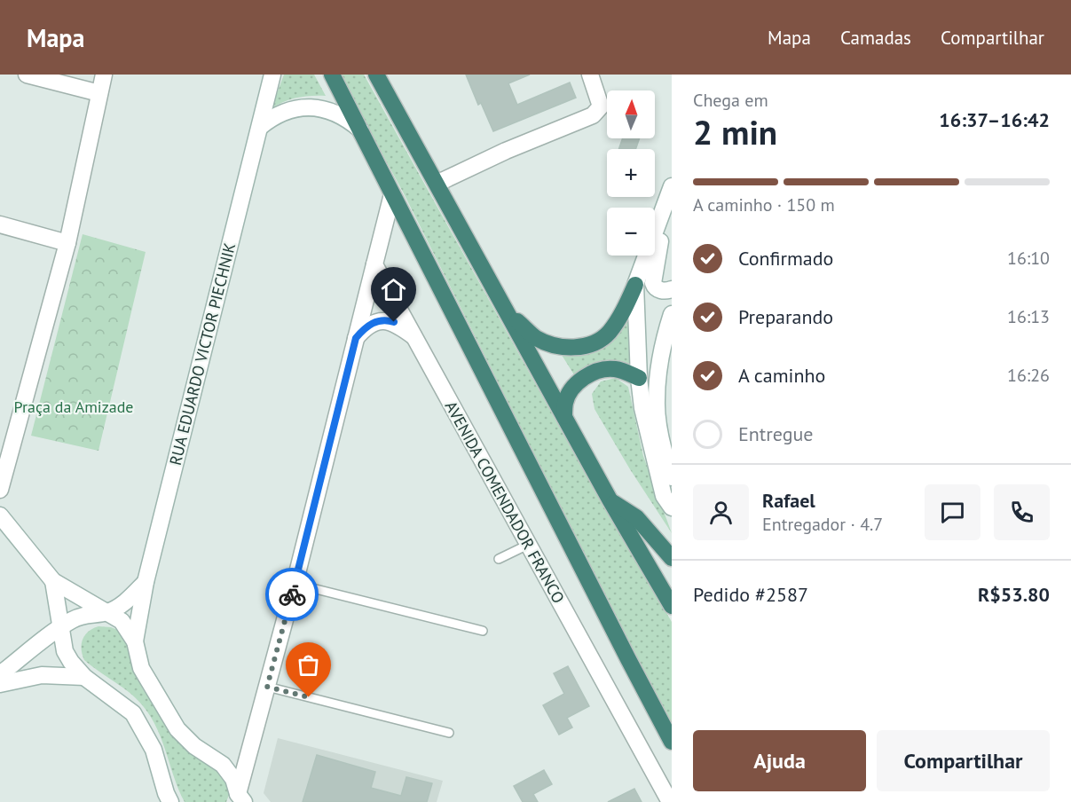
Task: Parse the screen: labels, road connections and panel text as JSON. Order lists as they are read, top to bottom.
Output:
{
  "streets": {
    "main road": ["RUA EDUARDO VICTOR PIECHNIK", "AVENIDA COMENDADOR FRANCO"]
  },
  "parks": ["Praça da Amizade"],
  "north": "top",
  "page": {
    "header": "Mapa",
    "nav": ["Mapa", "Camadas", "Compartilhar"],
    "heading": ["2 min", "Chega em", "16:37–16:42"],
    "panel": [
      "Rafael",
      "Entregador · 4.7",
      "Pedido #2587",
      "R$53.80"
    ],
    "map_buttons": ["+", "−"],
    "bar": "A caminho · 150 m",
    "list": [
      ["Confirmado", "16:10"],
      ["Preparando", "16:13"],
      ["A caminho", "16:26"],
      "Entregue"
    ],
    "buttons": ["Ajuda", "Compartilhar"]
  }
}
